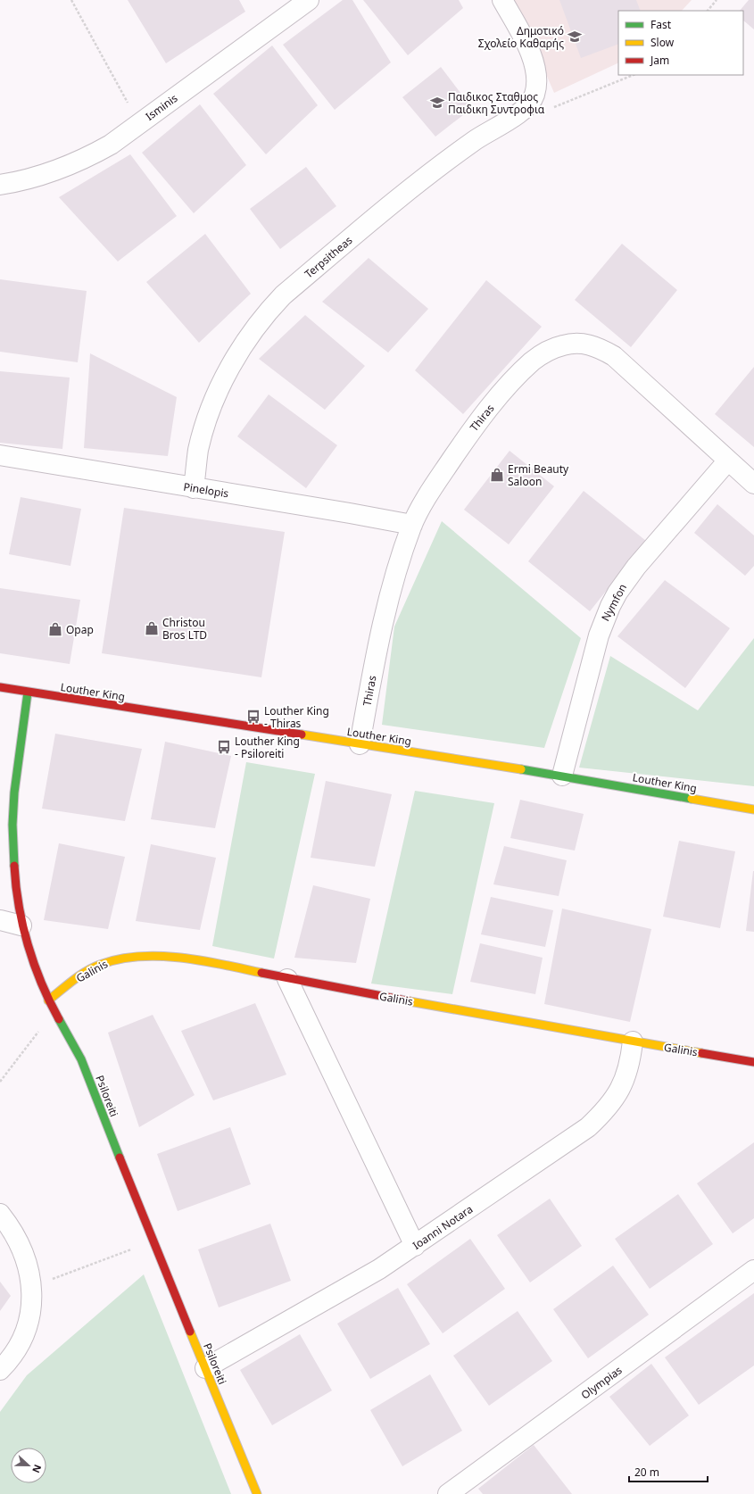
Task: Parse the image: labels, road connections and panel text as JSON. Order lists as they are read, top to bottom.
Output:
{
  "streets": {
    "street": [
      "Isminis",
      "Terpsitheas",
      "Thiras",
      "Pinelopis",
      "Nymfon",
      "Louther King",
      "Galinis",
      "Psiloreiti",
      "Ioanni Notara",
      "Olympias"
    ]
  },
  "crossings": [
    ["Terpsitheas", "Pinelopis"],
    ["Thiras", "Pinelopis"],
    ["Thiras", "Nymfon"],
    ["Thiras", "Louther King"],
    ["Nymfon", "Louther King"],
    ["Louther King", "Psiloreiti"],
    ["Galinis", "Psiloreiti"],
    ["Galinis", "Ioanni Notara"],
    ["Psiloreiti", "Ioanni Notara"]
  ],
  "places": {
    "school or university": ["Δημοτικό Σχολείο Καθαρής", "Παιδικος Σταθμος Παιδικη Συντροφια"],
    "shop": ["Ermi Beauty Saloon", "Christou Bros LTD", "Opap"],
    "bus stop": ["Louther King - Thiras", "Louther King - Psiloreiti"]
  },
  "legend": ["Fast", "Slow", "Jam"],
  "scale_bar": "20 m",
  "north": "right"
}
